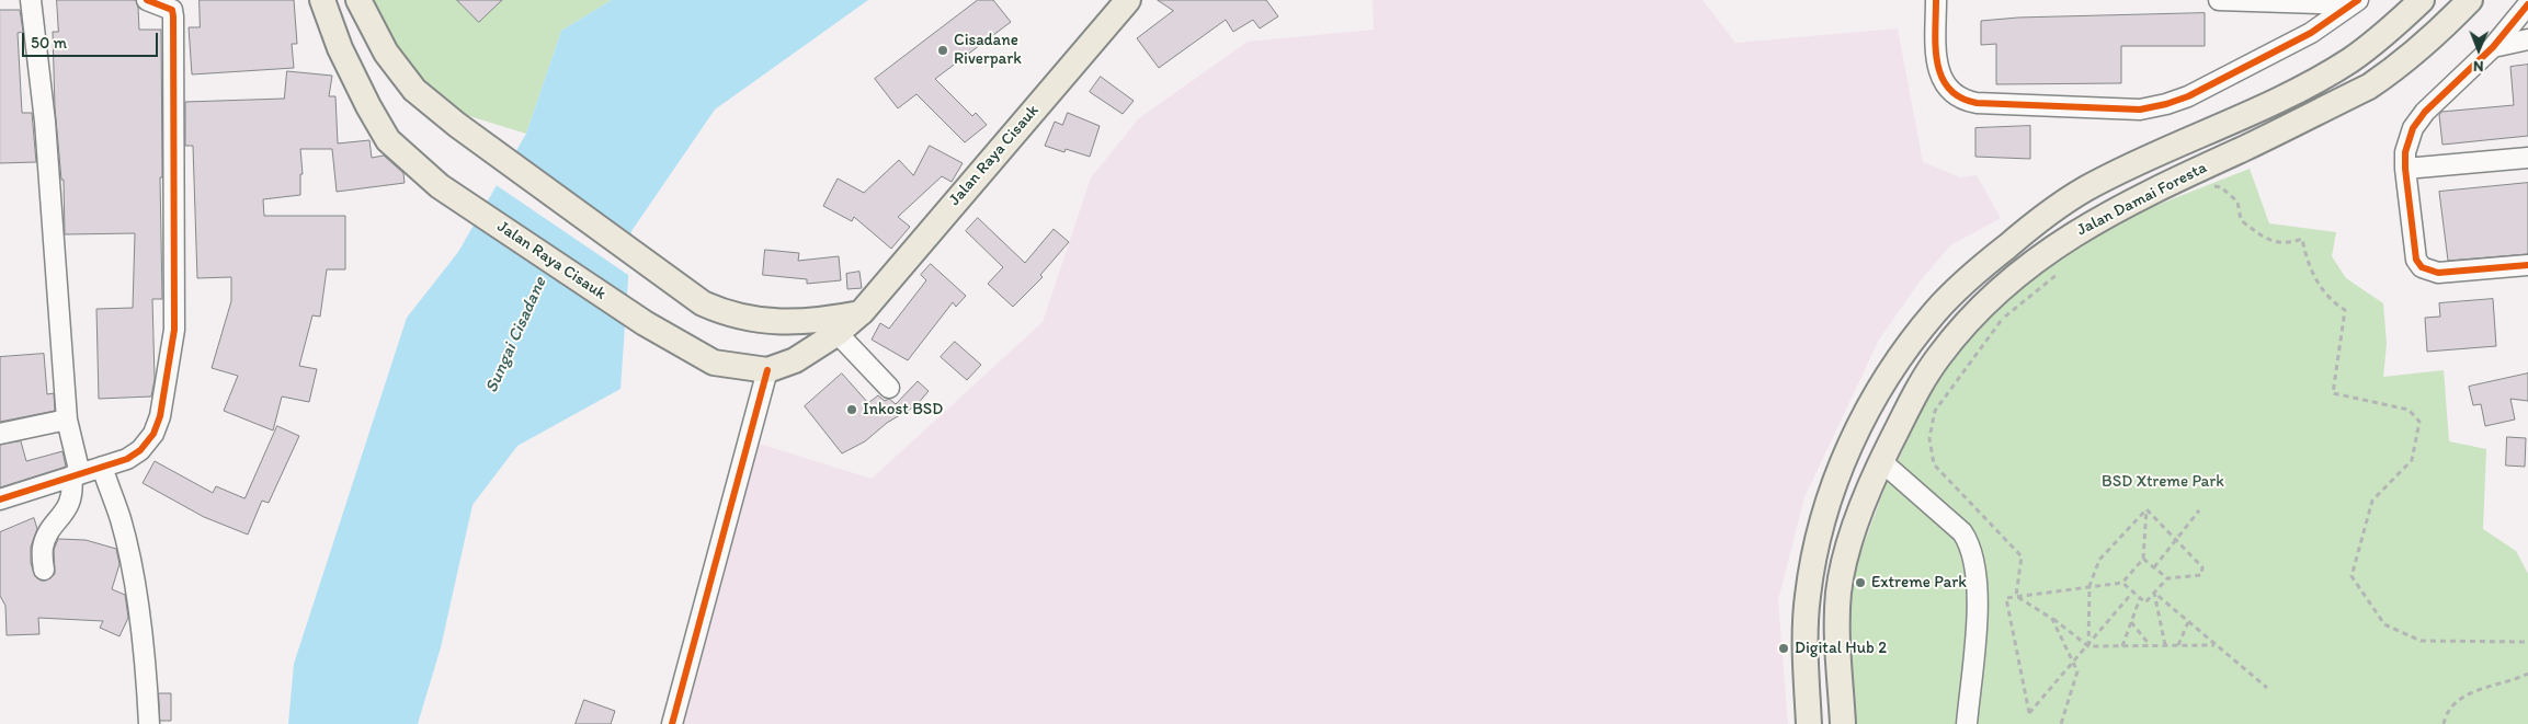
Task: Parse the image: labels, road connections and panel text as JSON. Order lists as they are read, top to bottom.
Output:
{
  "streets": {
    "main road": ["Jalan Raya Cisauk", "Jalan Damai Foresta"]
  },
  "water": ["Sungai Cisadane"],
  "parks": ["BSD Xtreme Park"],
  "places": [
    "Cisadane Riverpark",
    "Inkost BSD",
    "Extreme Park",
    "Digital Hub 2"
  ],
  "scale_bar": "50 m",
  "north": "bottom"
}
